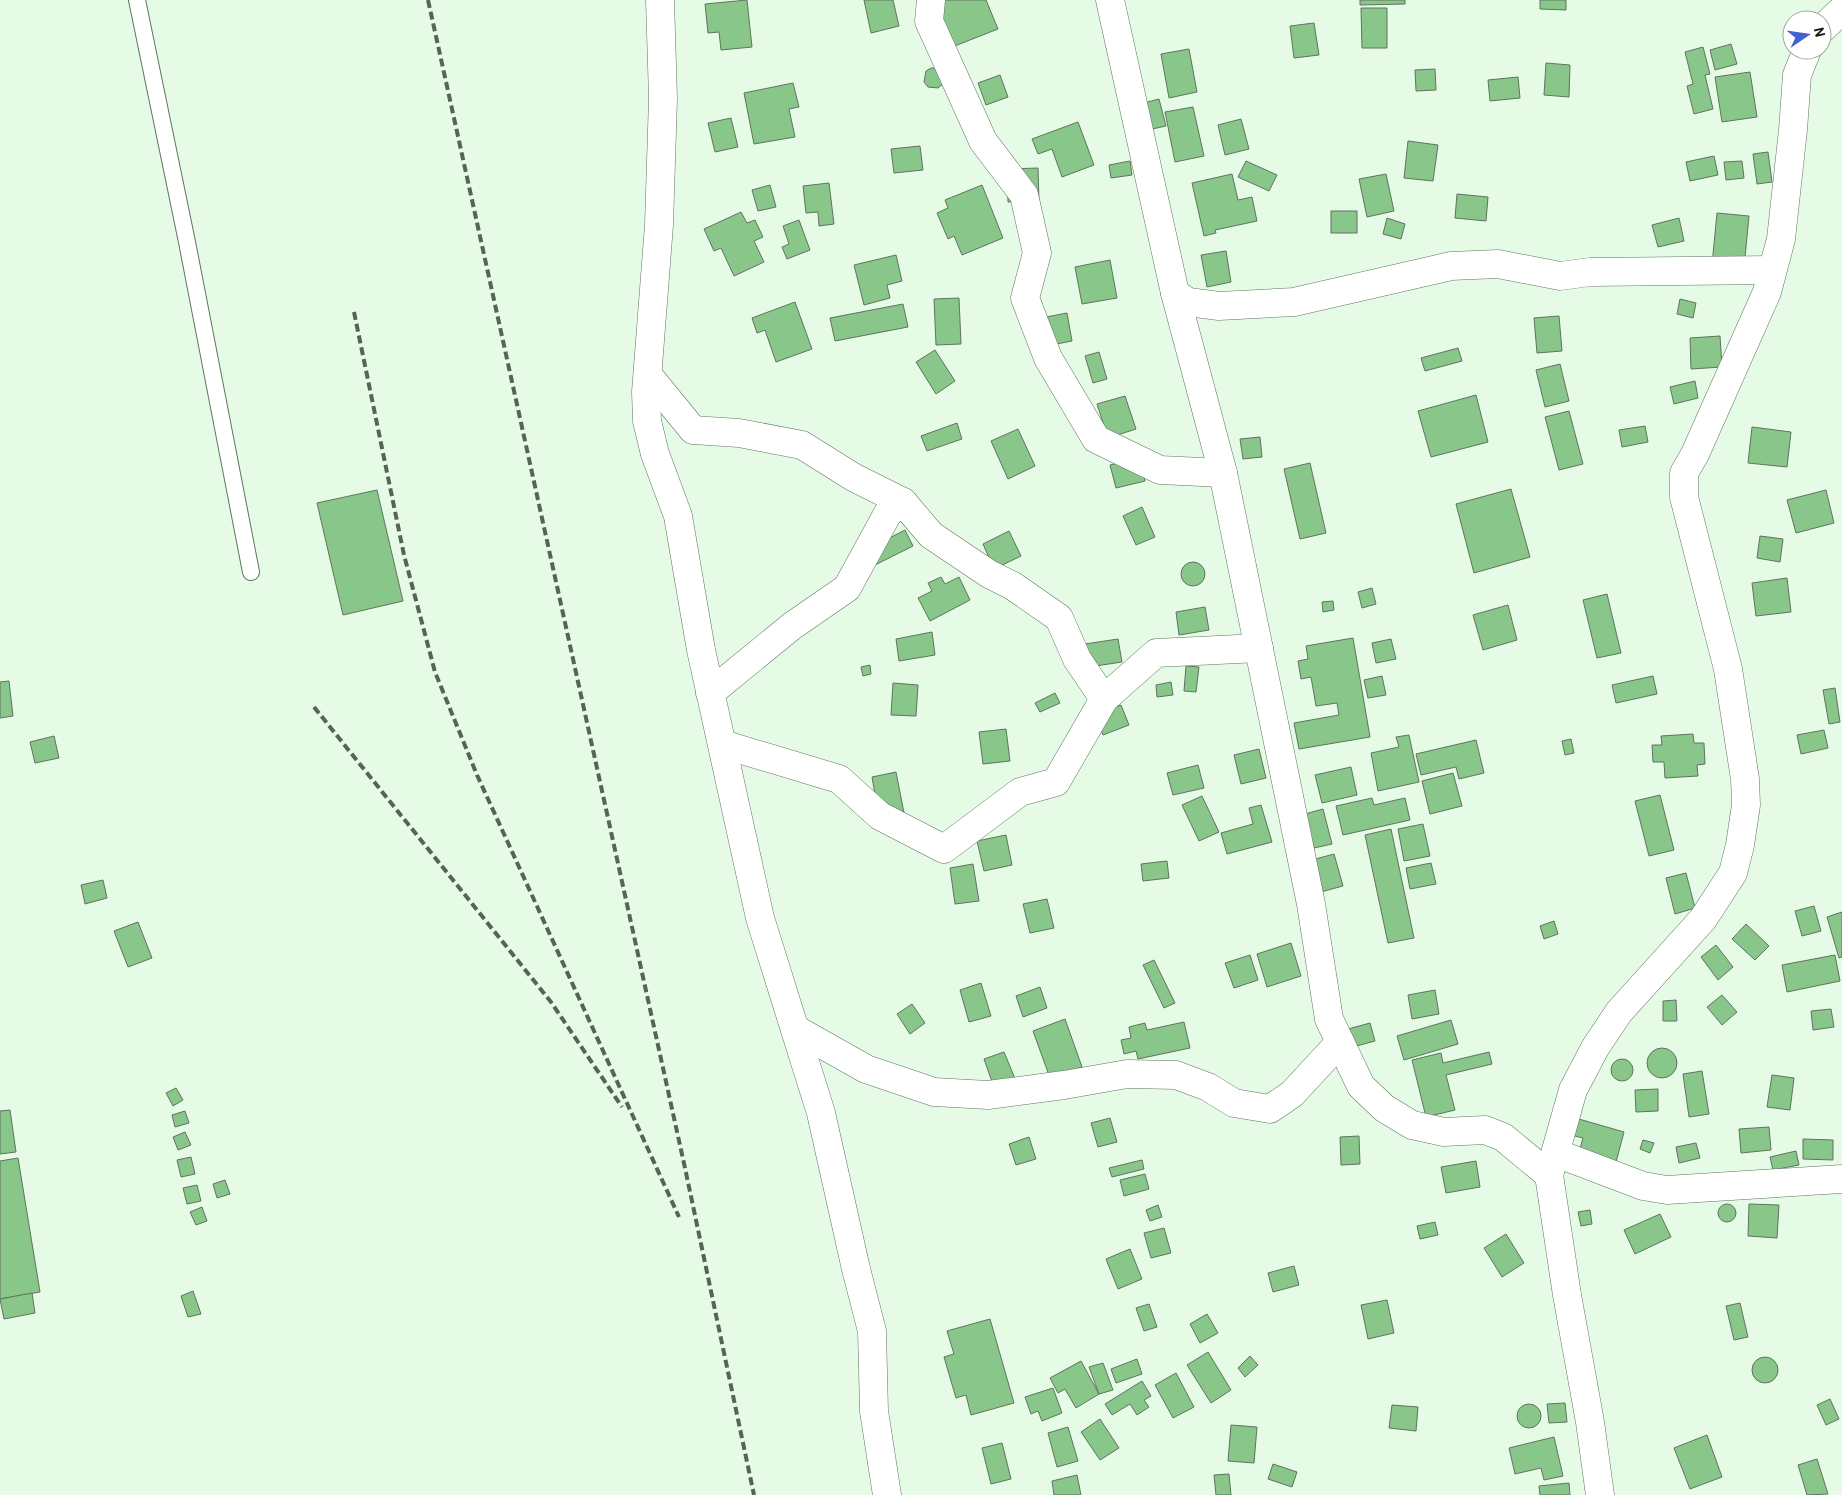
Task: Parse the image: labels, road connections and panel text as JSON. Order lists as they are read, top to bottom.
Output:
{
  "north": "right"
}
